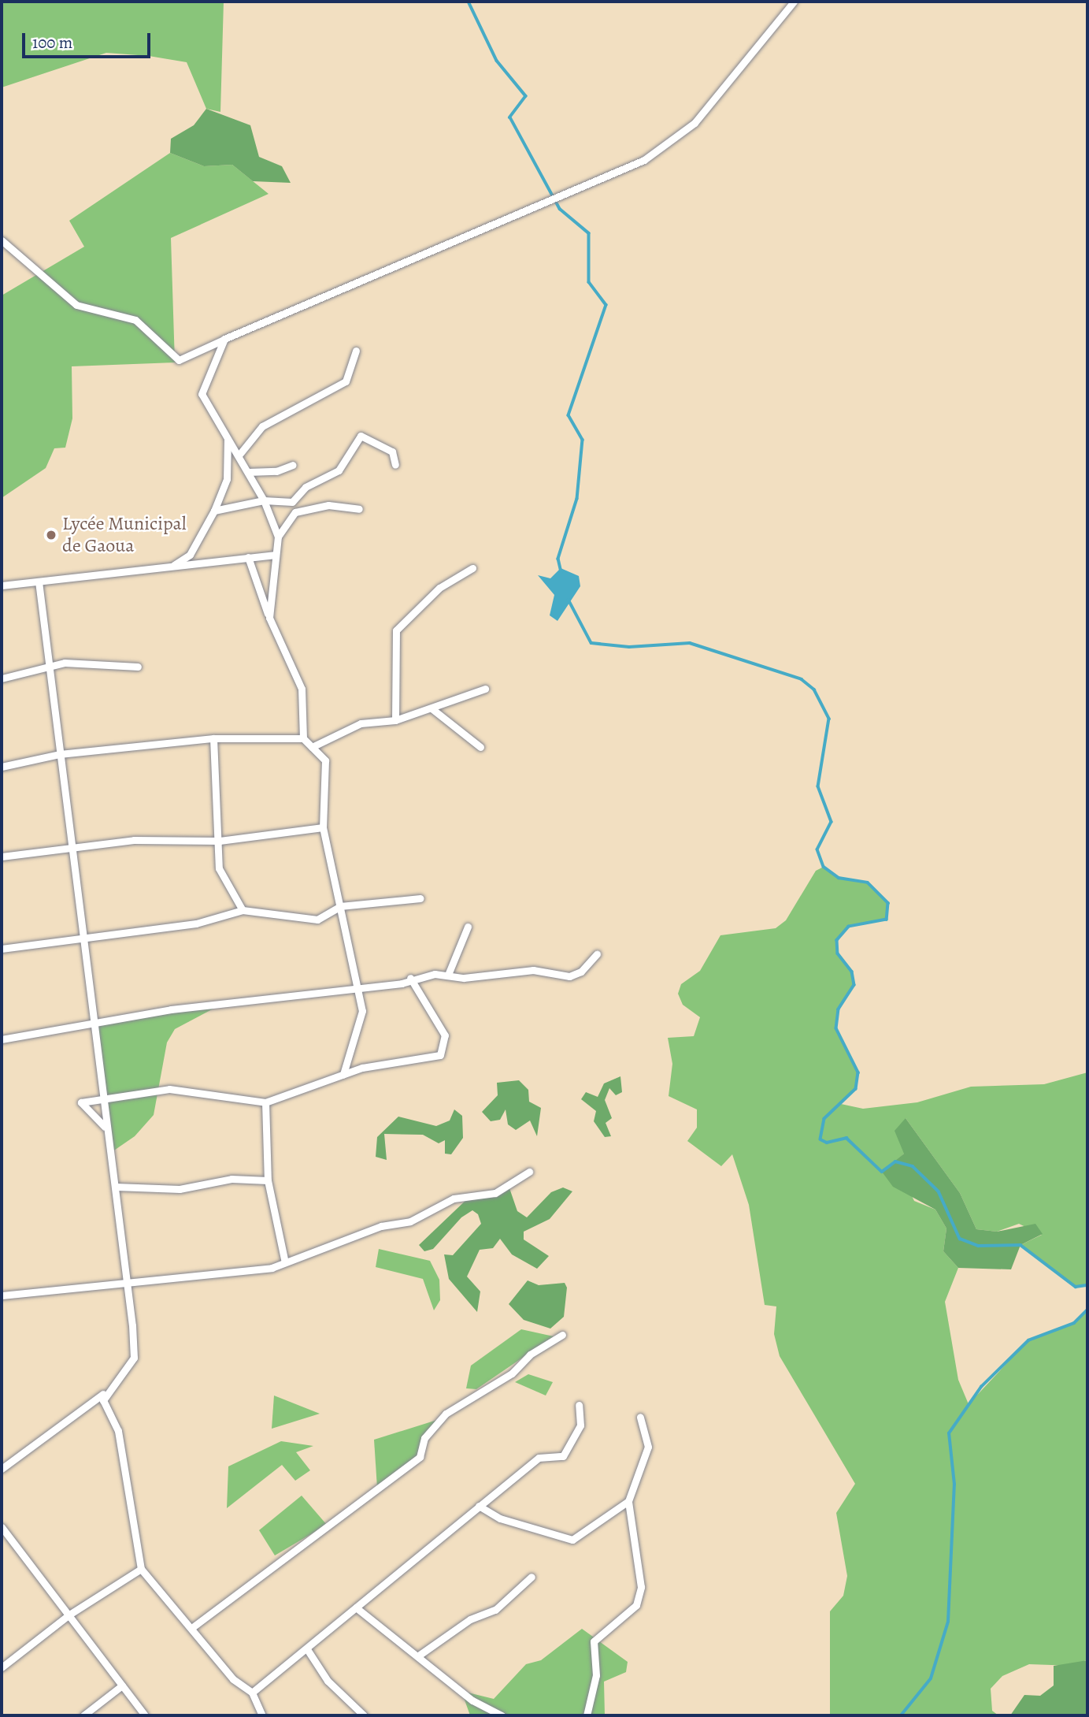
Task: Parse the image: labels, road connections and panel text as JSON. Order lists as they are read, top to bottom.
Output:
{
  "places": ["Lycée Municipal de Gaoua"],
  "scale_bar": "100 m"
}
